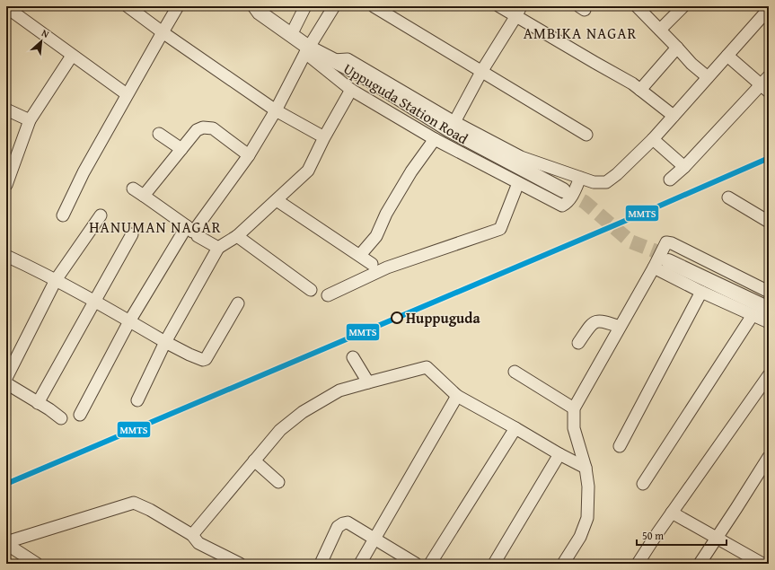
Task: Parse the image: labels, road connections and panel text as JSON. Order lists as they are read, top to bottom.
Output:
{
  "streets": {
    "street": ["Uppuguda Station Road"]
  },
  "districts": ["AMBIKA NAGAR", "HANUMAN NAGAR"],
  "places": ["Huppuguda"],
  "lines": ["transit line MMTS"],
  "scale_bar": "50 m",
  "north": "top right"
}
